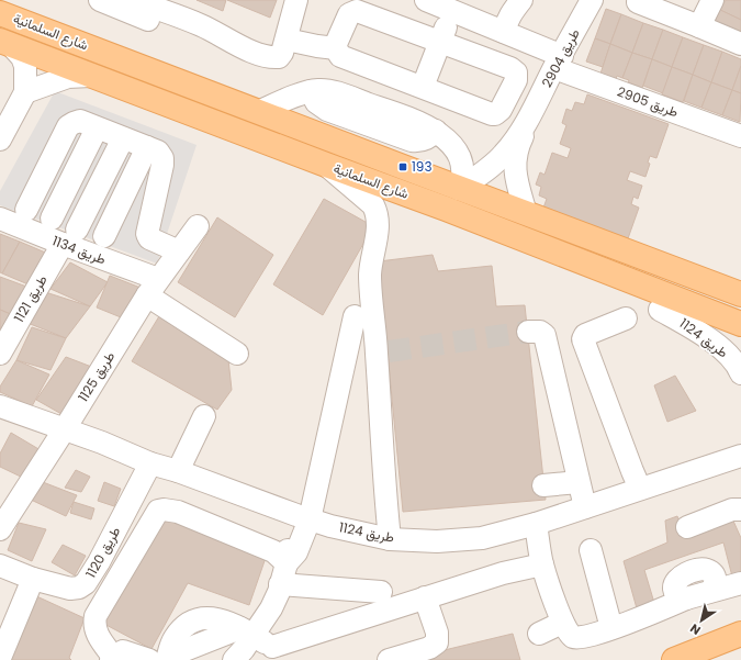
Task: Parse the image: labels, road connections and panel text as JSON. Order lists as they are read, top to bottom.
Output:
{
  "streets": {
    "main road": ["شارع السلمانية"],
    "street": [
      "طريق 2904",
      "طريق 2905",
      "طريق 1134",
      "طريق 1121",
      "طريق 1124",
      "طريق 1125",
      "طريق 1120"
    ]
  },
  "crossings": [
    ["شارع السلمانية", "طريق 2904"],
    ["طريق 2904", "طريق 2905"],
    ["طريق 1134", "طريق 1121"],
    ["طريق 1134", "طريق 1125"],
    ["طريق 1124", "طريق 1125"],
    ["طريق 1124", "طريق 1120"]
  ],
  "places": {
    "transit": ["193"]
  },
  "north": "bottom left"
}
